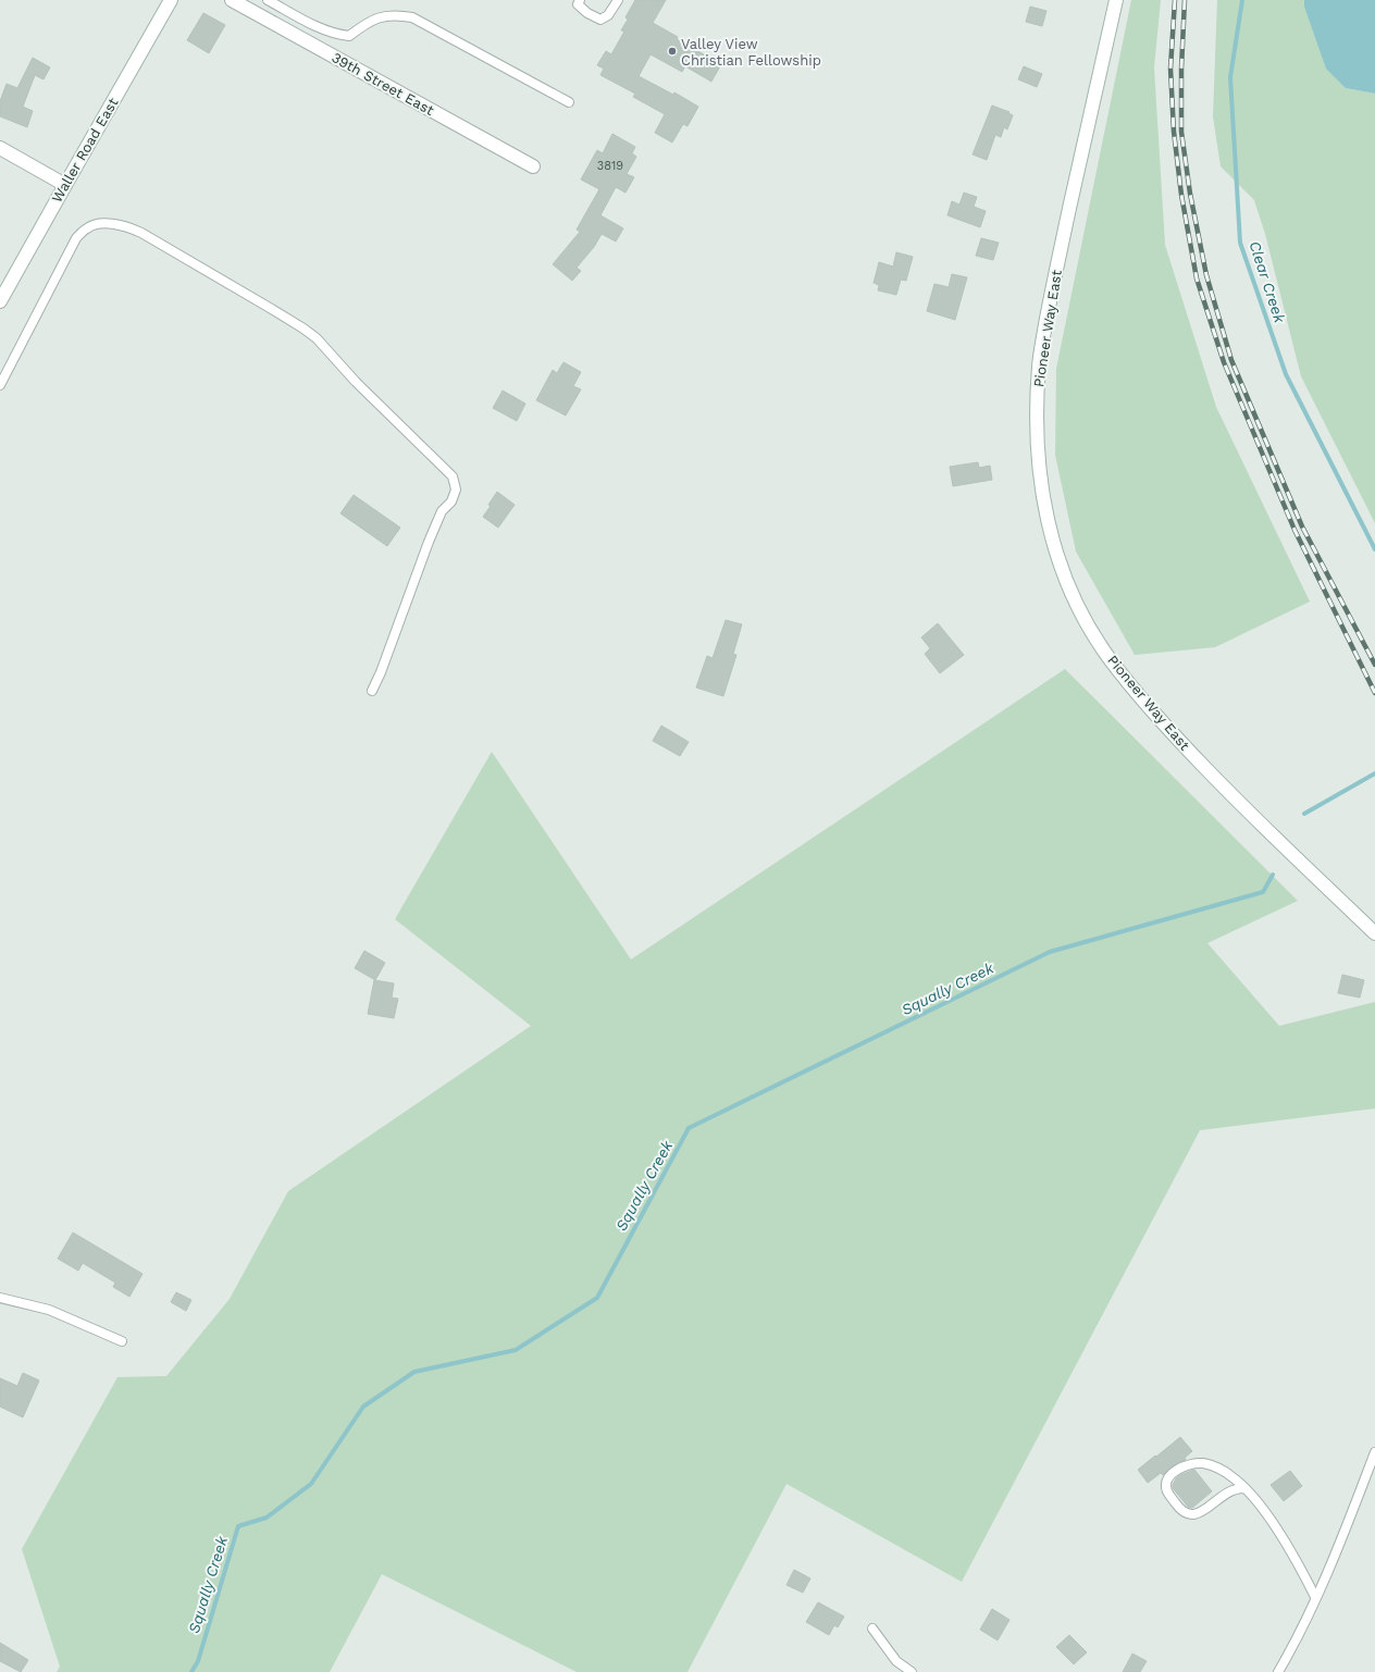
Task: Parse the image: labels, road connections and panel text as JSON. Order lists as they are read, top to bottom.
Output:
{
  "streets": {
    "main road": ["39th Street East", "Waller Road East", "Pioneer Way East"]
  },
  "water": ["Clear Creek", "Squally Creek"],
  "places": ["Valley View Christian Fellowship"],
  "house_numbers": ["3819"]
}
